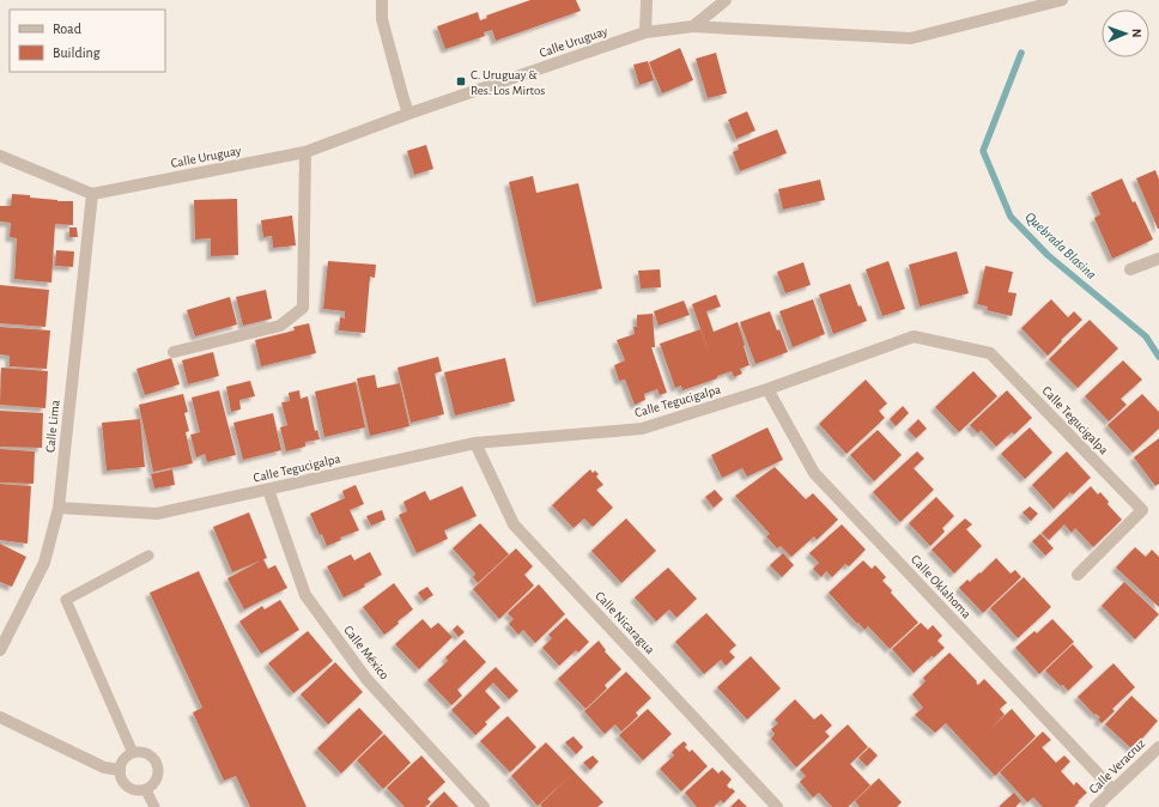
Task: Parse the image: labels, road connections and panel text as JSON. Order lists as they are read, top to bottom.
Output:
{
  "streets": {
    "street": [
      "Calle Uruguay",
      "Calle Tegucigalpa",
      "Calle Lima",
      "Calle Oklahoma",
      "Calle Nicaragua",
      "Calle México",
      "Calle Veracruz"
    ]
  },
  "crossings": [
    ["Calle Uruguay", "Calle Lima"],
    ["Calle Tegucigalpa", "Calle Lima"],
    ["Calle Tegucigalpa", "Calle Oklahoma"],
    ["Calle Tegucigalpa", "Calle Nicaragua"],
    ["Calle Tegucigalpa", "Calle México"],
    ["Calle Oklahoma", "Calle Veracruz"]
  ],
  "water": ["Quebrada Blasina"],
  "places": {
    "transit": ["C. Uruguay & Res. Los Mirtos"]
  },
  "legend": ["Road", "Building"],
  "north": "right"
}
